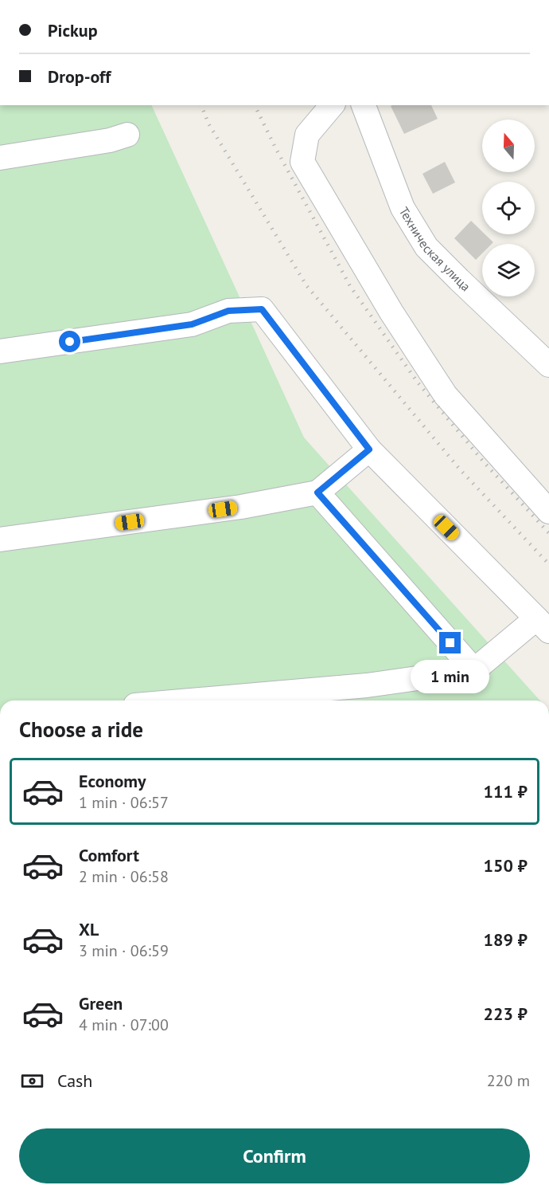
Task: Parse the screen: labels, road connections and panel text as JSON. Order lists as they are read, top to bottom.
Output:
{
  "streets": {
    "street": ["Техническая улица"]
  },
  "north": "top",
  "page": {
    "banner": ["Pickup", "Drop-off"],
    "bubble": "1 min",
    "heading": "Choose a ride",
    "list": [
      {
        "name": "Economy",
        "note": "1 min · 06:57",
        "value": "111 ₽"
      },
      {
        "name": "Comfort",
        "note": "2 min · 06:58",
        "value": "150 ₽"
      },
      {
        "name": "XL",
        "note": "3 min · 06:59",
        "value": "189 ₽"
      },
      {
        "name": "Green",
        "note": "4 min · 07:00",
        "value": "223 ₽"
      }
    ],
    "pay": ["Cash", "220 m"],
    "buttons": "Confirm"
  }
}
